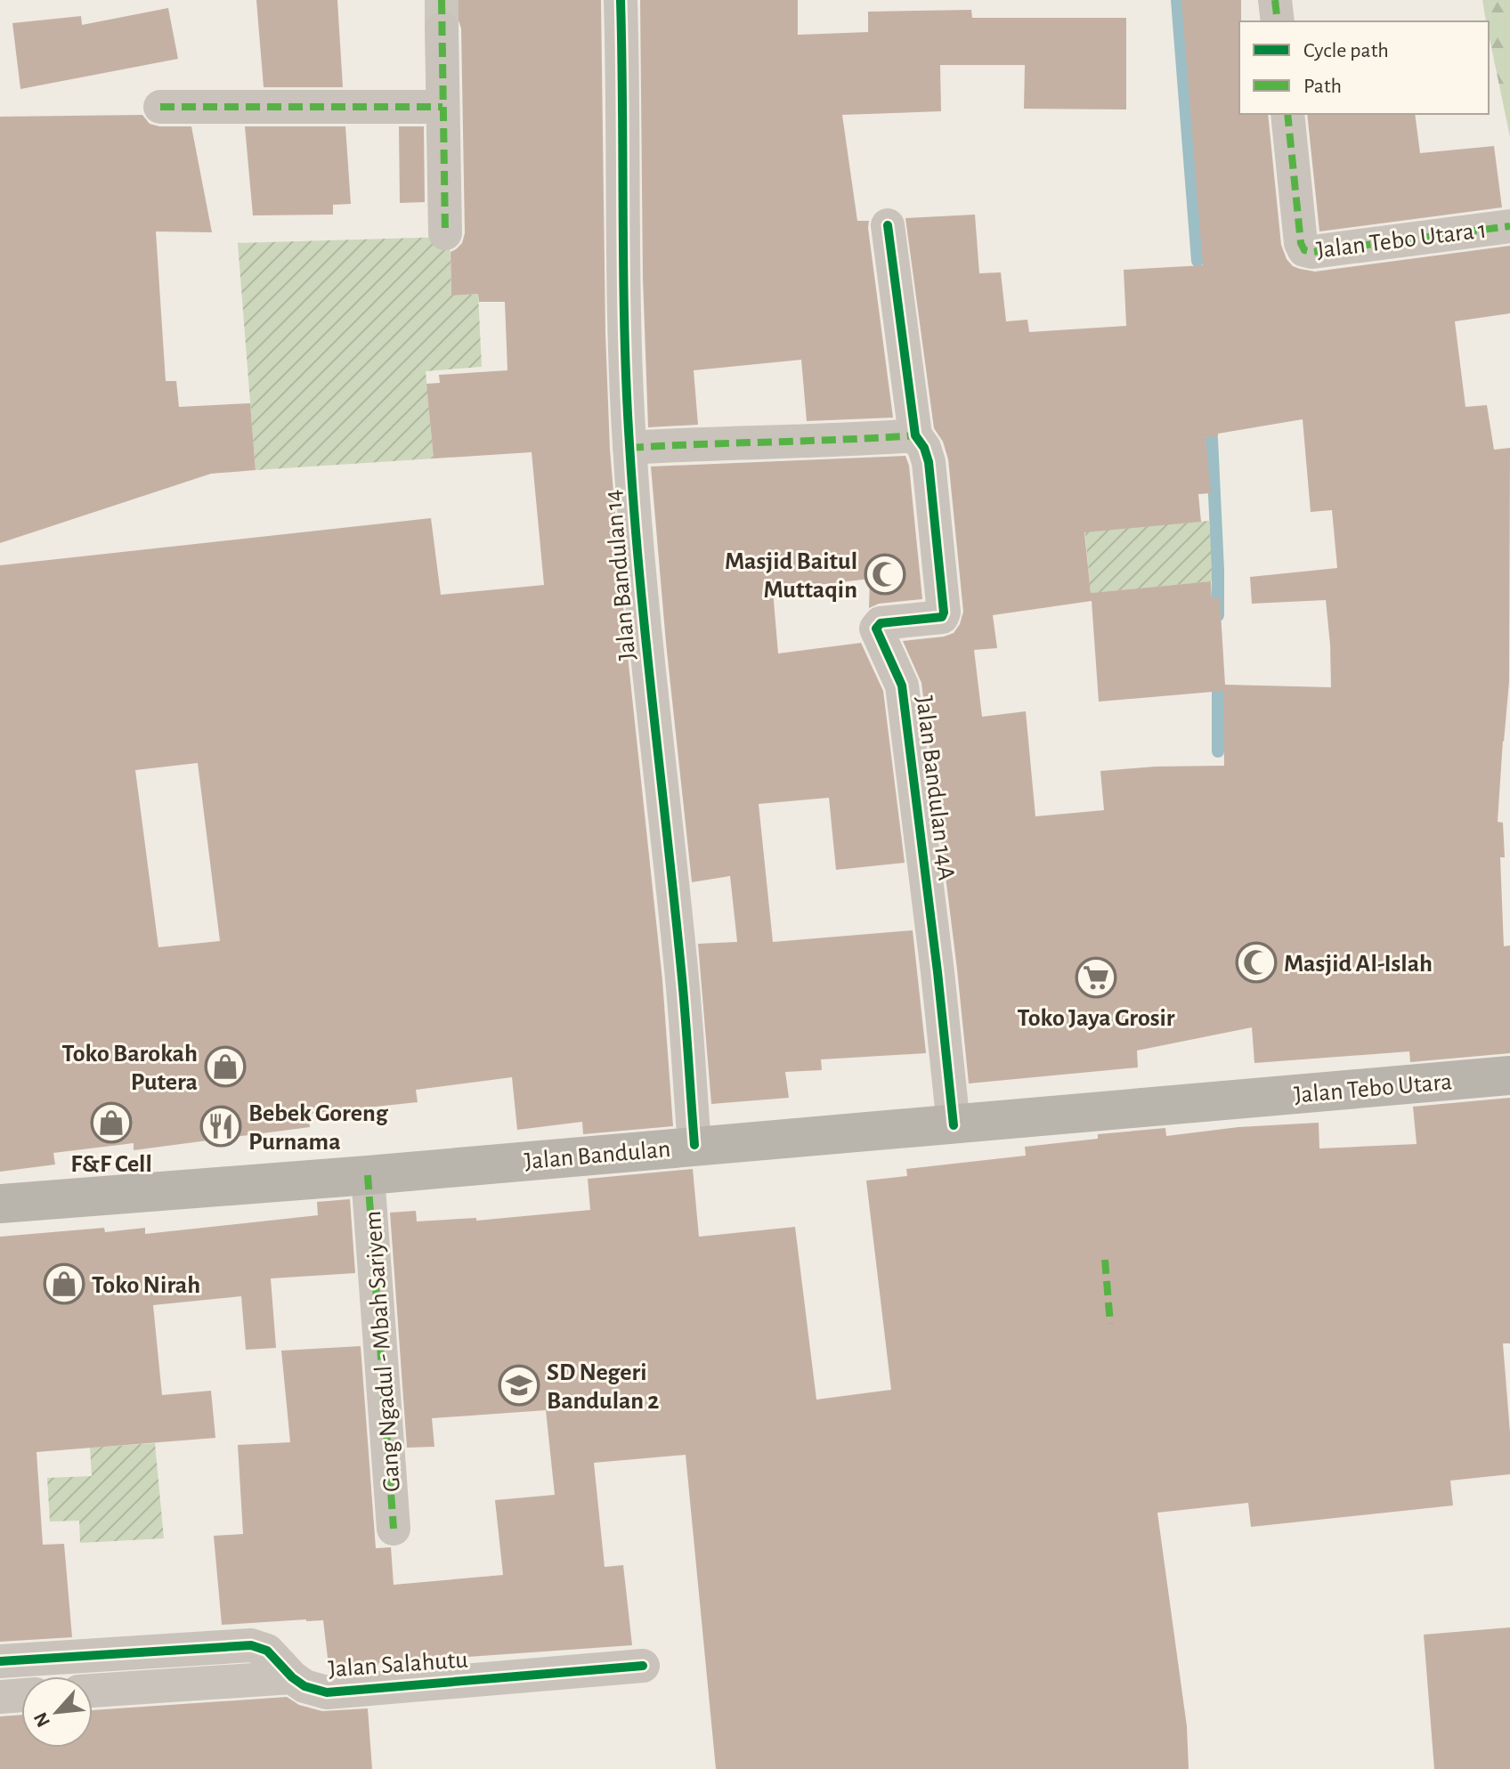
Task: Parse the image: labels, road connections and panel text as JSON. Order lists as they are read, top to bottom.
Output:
{
  "streets": {
    "main road": ["Jalan Tebo Utara", "Jalan Bandulan"],
    "street": [
      "Jalan Tebo Utara 1",
      "Jalan Bandulan 14",
      "Jalan Bandulan 14A",
      "Gang Ngadul - Mbah Sariyem",
      "Jalan Salahutu"
    ]
  },
  "crossings": [
    ["Jalan Bandulan 14", "Jalan Bandulan"],
    ["Jalan Bandulan 14A", "Jalan Bandulan"],
    ["Jalan Tebo Utara", "Jalan Bandulan"],
    ["Jalan Bandulan", "Gang Ngadul - Mbah Sariyem"]
  ],
  "places": {
    "mosque": ["Masjid Baitul Muttaqin", "Masjid Al-Islah"],
    "supermarket": ["Toko Jaya Grosir"],
    "shop": ["Toko Barokah Putera", "F&F Cell", "Toko Nirah"],
    "restaurant": ["Bebek Goreng Purnama"],
    "school or university": ["SD Negeri Bandulan 2"]
  },
  "legend": ["Cycle path", "Path"],
  "north": "bottom left"
}
